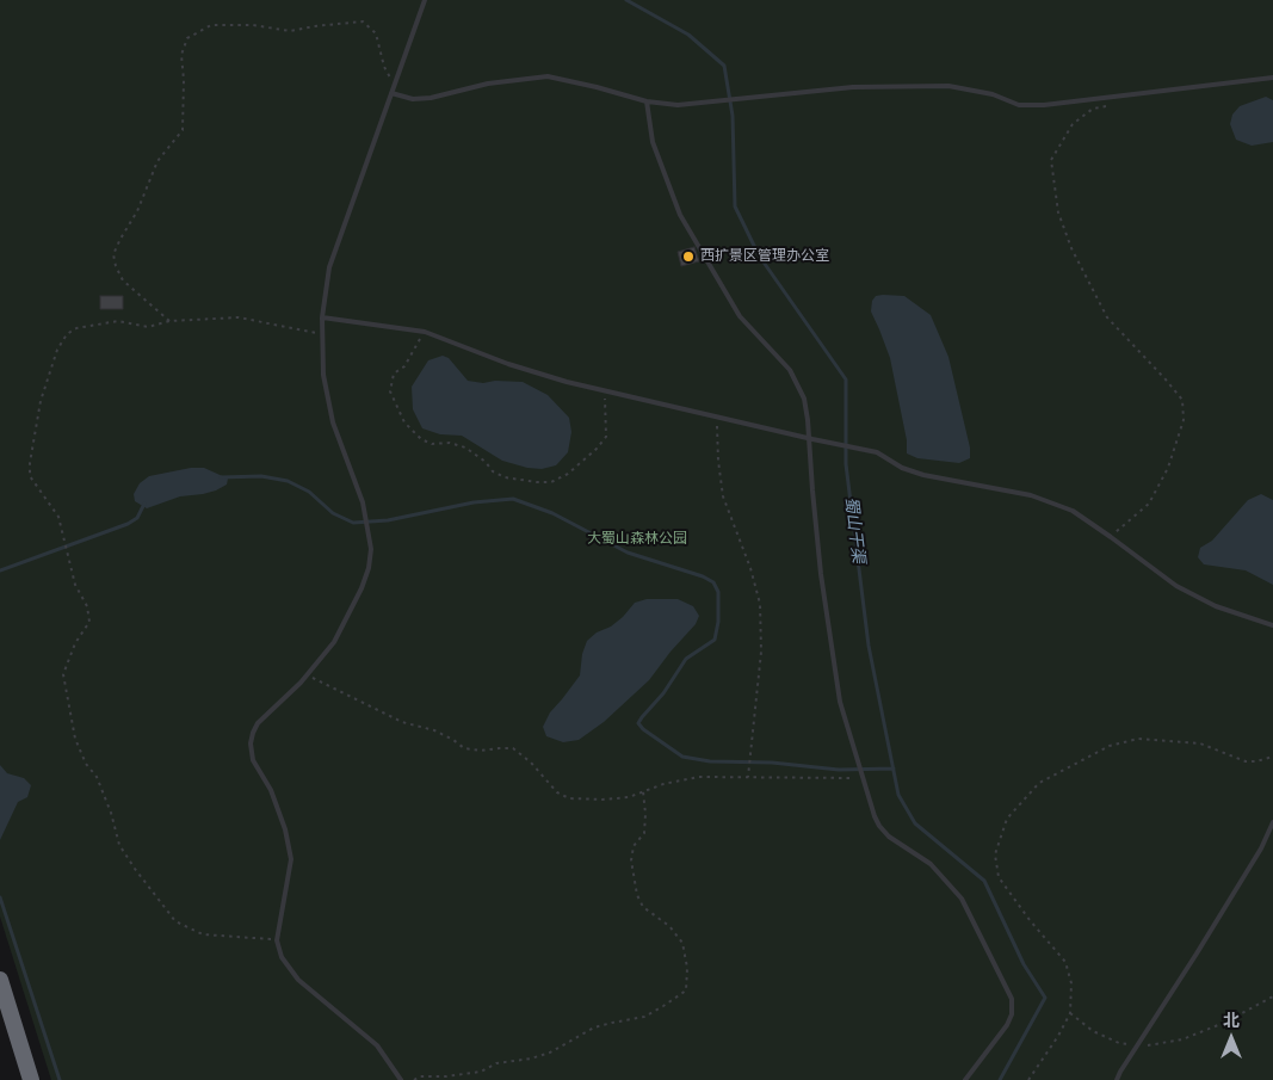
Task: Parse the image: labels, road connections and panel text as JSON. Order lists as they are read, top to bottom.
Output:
{
  "water": ["蜀山干渠"],
  "parks": ["大蜀山森林公园"],
  "places": ["西扩景区管理办公室"],
  "north": "top"
}
